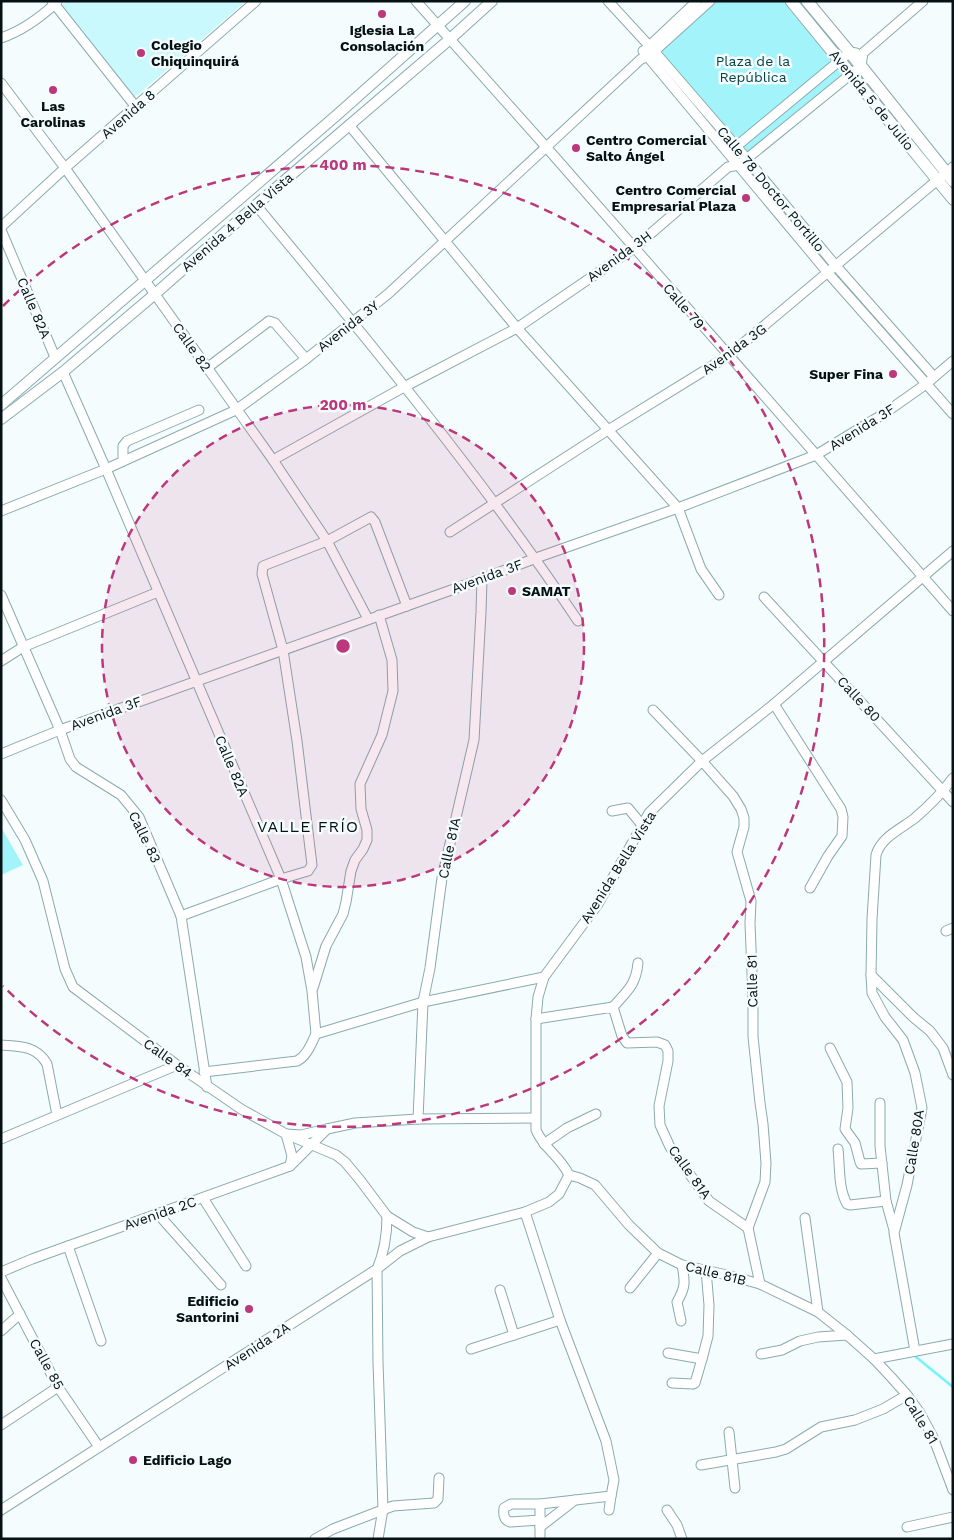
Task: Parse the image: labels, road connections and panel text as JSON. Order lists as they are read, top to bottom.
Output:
{
  "streets": {
    "main road": ["Avenida 5 de Julio"],
    "street": [
      "Avenida 8",
      "Calle 78 Doctor Portillo",
      "Avenida 4 Bella Vista",
      "Avenida 3H",
      "Calle 79",
      "Calle 82A",
      "Avenida 3Y",
      "Calle 82",
      "Avenida 3G",
      "Avenida 3F",
      "Calle 80",
      "Calle 83",
      "Calle 81A",
      "Avenida Bella Vista",
      "Calle 81",
      "Calle 84",
      "Calle 80A",
      "Avenida 2C",
      "Calle 81B",
      "Avenida 2A",
      "Calle 85"
    ]
  },
  "crossings": [
    ["Avenida 5 de Julio", "Avenida 3G"],
    ["Avenida 8", "Calle 82A"],
    ["Avenida 8", "Calle 82"],
    ["Calle 78 Doctor Portillo", "Avenida 3Y"],
    ["Calle 78 Doctor Portillo", "Avenida 3G"],
    ["Calle 78 Doctor Portillo", "Avenida 3F"],
    ["Avenida 4 Bella Vista", "Calle 79"],
    ["Avenida 4 Bella Vista", "Calle 82A"],
    ["Avenida 4 Bella Vista", "Calle 82"],
    ["Avenida 3H", "Calle 79"],
    ["Avenida 3H", "Calle 82"],
    ["Calle 79", "Avenida 3Y"],
    ["Calle 79", "Avenida 3G"],
    ["Calle 79", "Avenida 3F"],
    ["Calle 79", "Avenida Bella Vista"],
    ["Calle 82A", "Avenida 3Y"],
    ["Calle 82A", "Avenida 3F"],
    ["Avenida 3Y", "Calle 82"],
    ["Calle 82", "Avenida 3F"],
    ["Avenida 3F", "Calle 83"],
    ["Avenida 3F", "Calle 81A"],
    ["Calle 80", "Avenida Bella Vista"],
    ["Calle 80", "Calle 80A"],
    ["Calle 83", "Calle 84"],
    ["Calle 81A", "Calle 81"],
    ["Avenida Bella Vista", "Calle 81"],
    ["Avenida Bella Vista", "Calle 81B"],
    ["Avenida Bella Vista", "Avenida 2A"],
    ["Calle 81", "Calle 81B"],
    ["Calle 84", "Avenida 2C"],
    ["Calle 84", "Avenida 2A"],
    ["Calle 81B", "Avenida 2A"],
    ["Avenida 2A", "Calle 85"]
  ],
  "districts": ["VALLE FRÍO"],
  "parks": ["Plaza de la República"],
  "places": [
    "Iglesia La Consolación",
    "Colegio Chiquinquirá",
    "Las Carolinas",
    "Centro Comercial Salto Ángel",
    "Centro Comercial Empresarial Plaza",
    "Super Fina",
    "SAMAT",
    "Edificio Santorini",
    "Edificio Lago"
  ],
  "rings": ["400 m", "200 m"]
}
